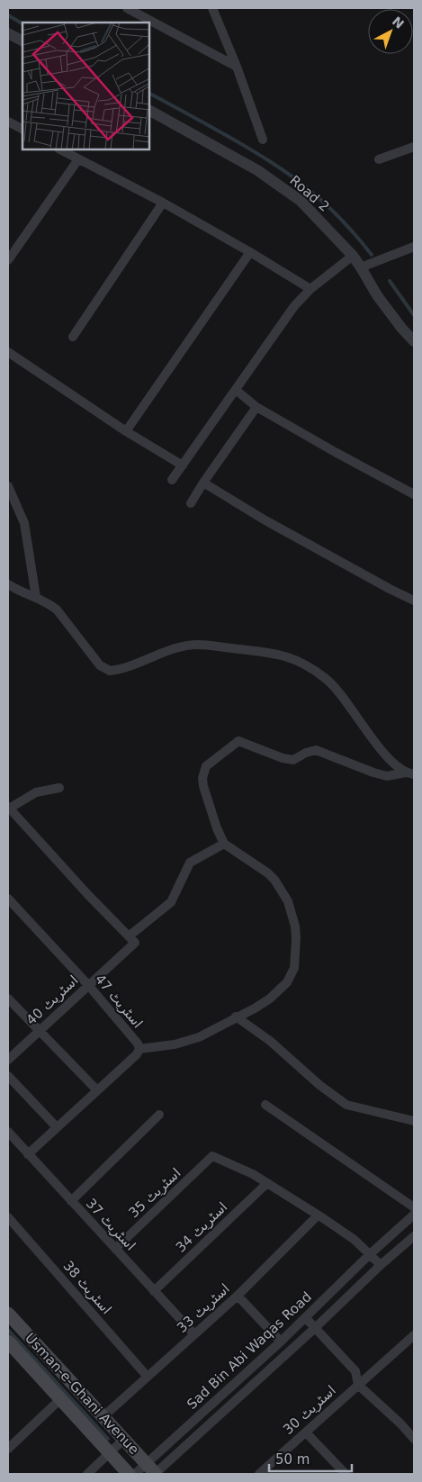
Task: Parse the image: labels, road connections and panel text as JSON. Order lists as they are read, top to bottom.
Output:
{
  "streets": {
    "main road": ["Usman-e-Ghani Avenue"],
    "street": [
      "Road 2",
      "اسٹریٹ 40",
      "اسٹریٹ 47",
      "اسٹریٹ 35",
      "اسٹریٹ 37",
      "اسٹریٹ 34",
      "اسٹریٹ 38",
      "اسٹریٹ 33",
      "Sad Bin Abi Waqas Road",
      "اسٹریٹ 30"
    ]
  },
  "crossings": [
    ["اسٹریٹ 40", "اسٹریٹ 47"],
    ["اسٹریٹ 47", "اسٹریٹ 37"],
    ["اسٹریٹ 35", "اسٹریٹ 37"],
    ["اسٹریٹ 35", "اسٹریٹ 34"],
    ["اسٹریٹ 37", "اسٹریٹ 34"],
    ["اسٹریٹ 37", "اسٹریٹ 33"],
    ["اسٹریٹ 38", "اسٹریٹ 33"],
    ["اسٹریٹ 33", "Usman-e-Ghani Avenue"],
    ["Sad Bin Abi Waqas Road", "Usman-e-Ghani Avenue"]
  ],
  "scale_bar": "50 m",
  "north": "top right"
}
